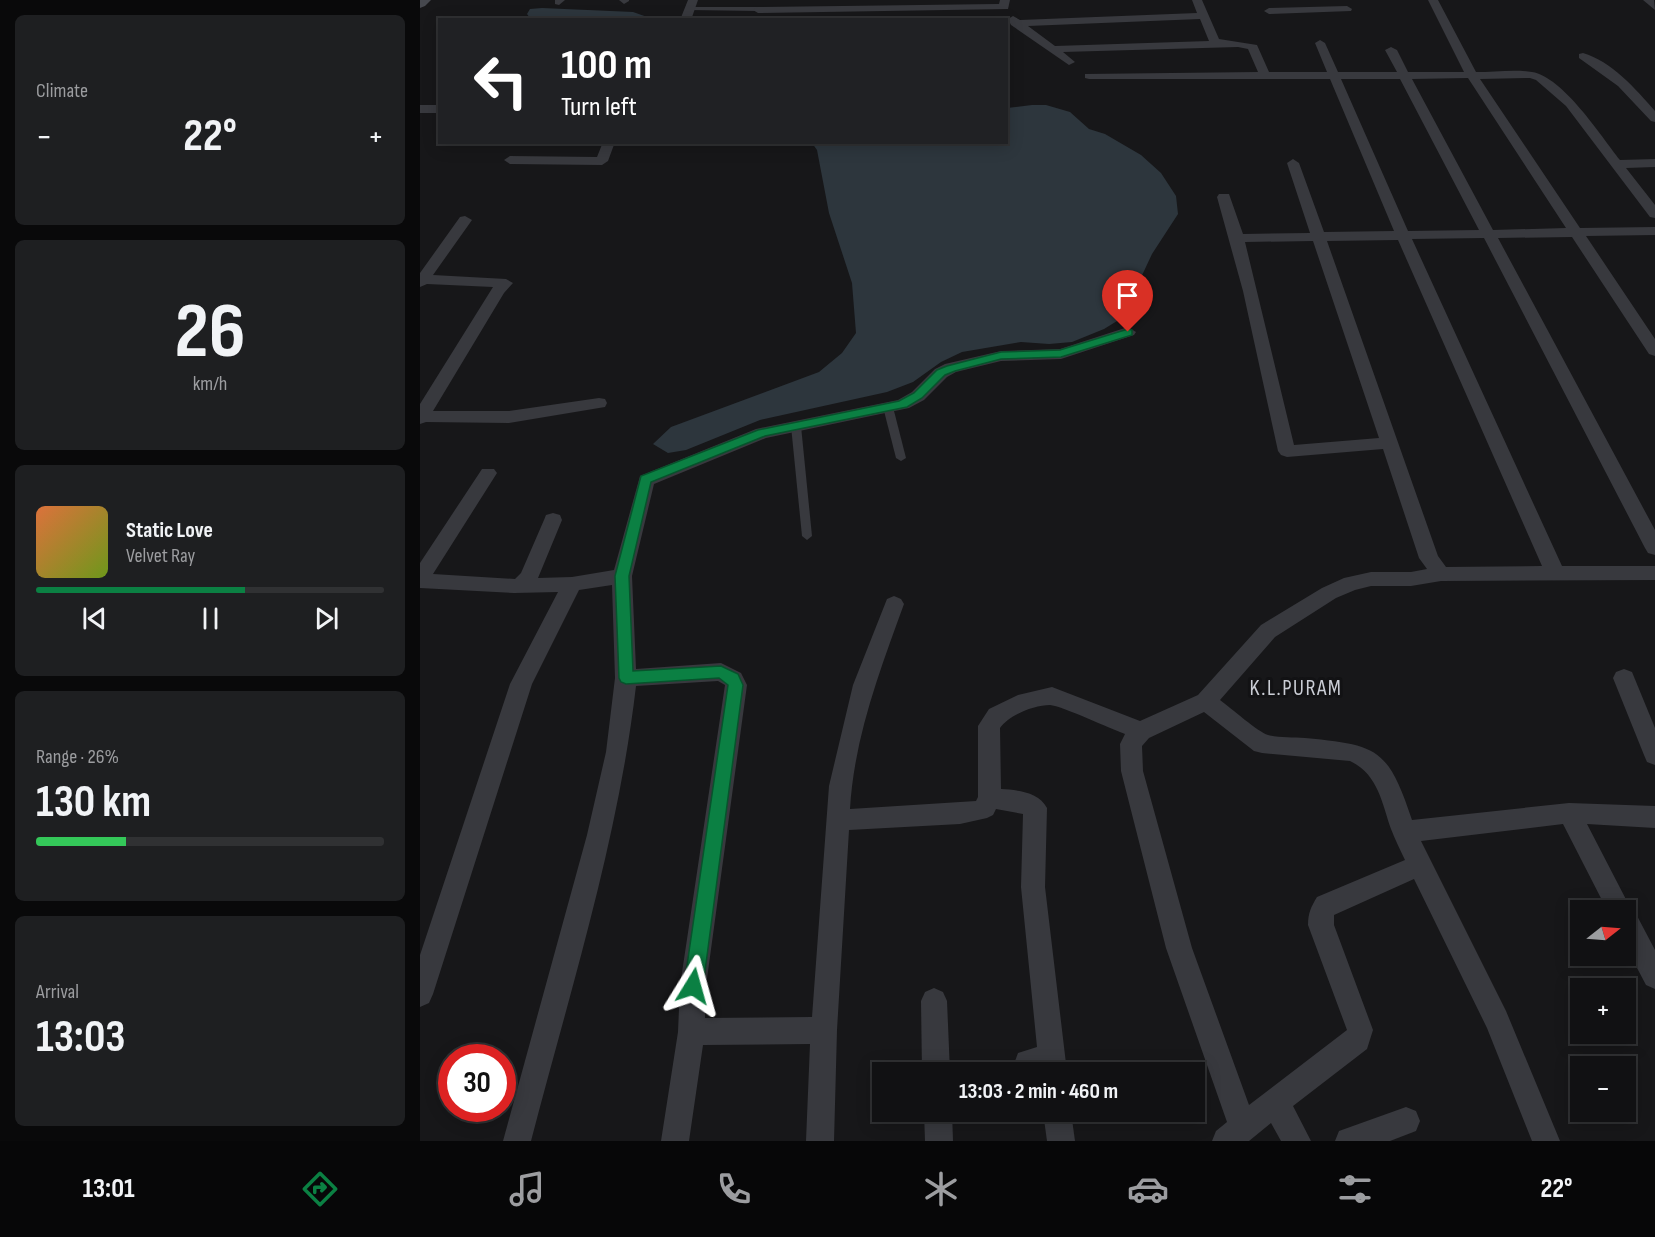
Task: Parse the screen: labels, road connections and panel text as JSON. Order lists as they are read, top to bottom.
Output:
{
  "districts": ["K.L.PURAM"],
  "north": "right",
  "page": {
    "tile": [
      "Climate",
      ["26", "km/h"],
      ["Range · 26%", "130 km"],
      ["Arrival", "13:03"]
    ],
    "turn": ["100 m", "Turn left"],
    "heat": ["−", "22°", "+"],
    "song": ["Static Love", "Velvet Ray"],
    "map_buttons": ["+", "−"],
    "limit": "30",
    "trip": "13:03 · 2 min · 460 m",
    "tabs": ["13:01", "22°"]
  }
}
